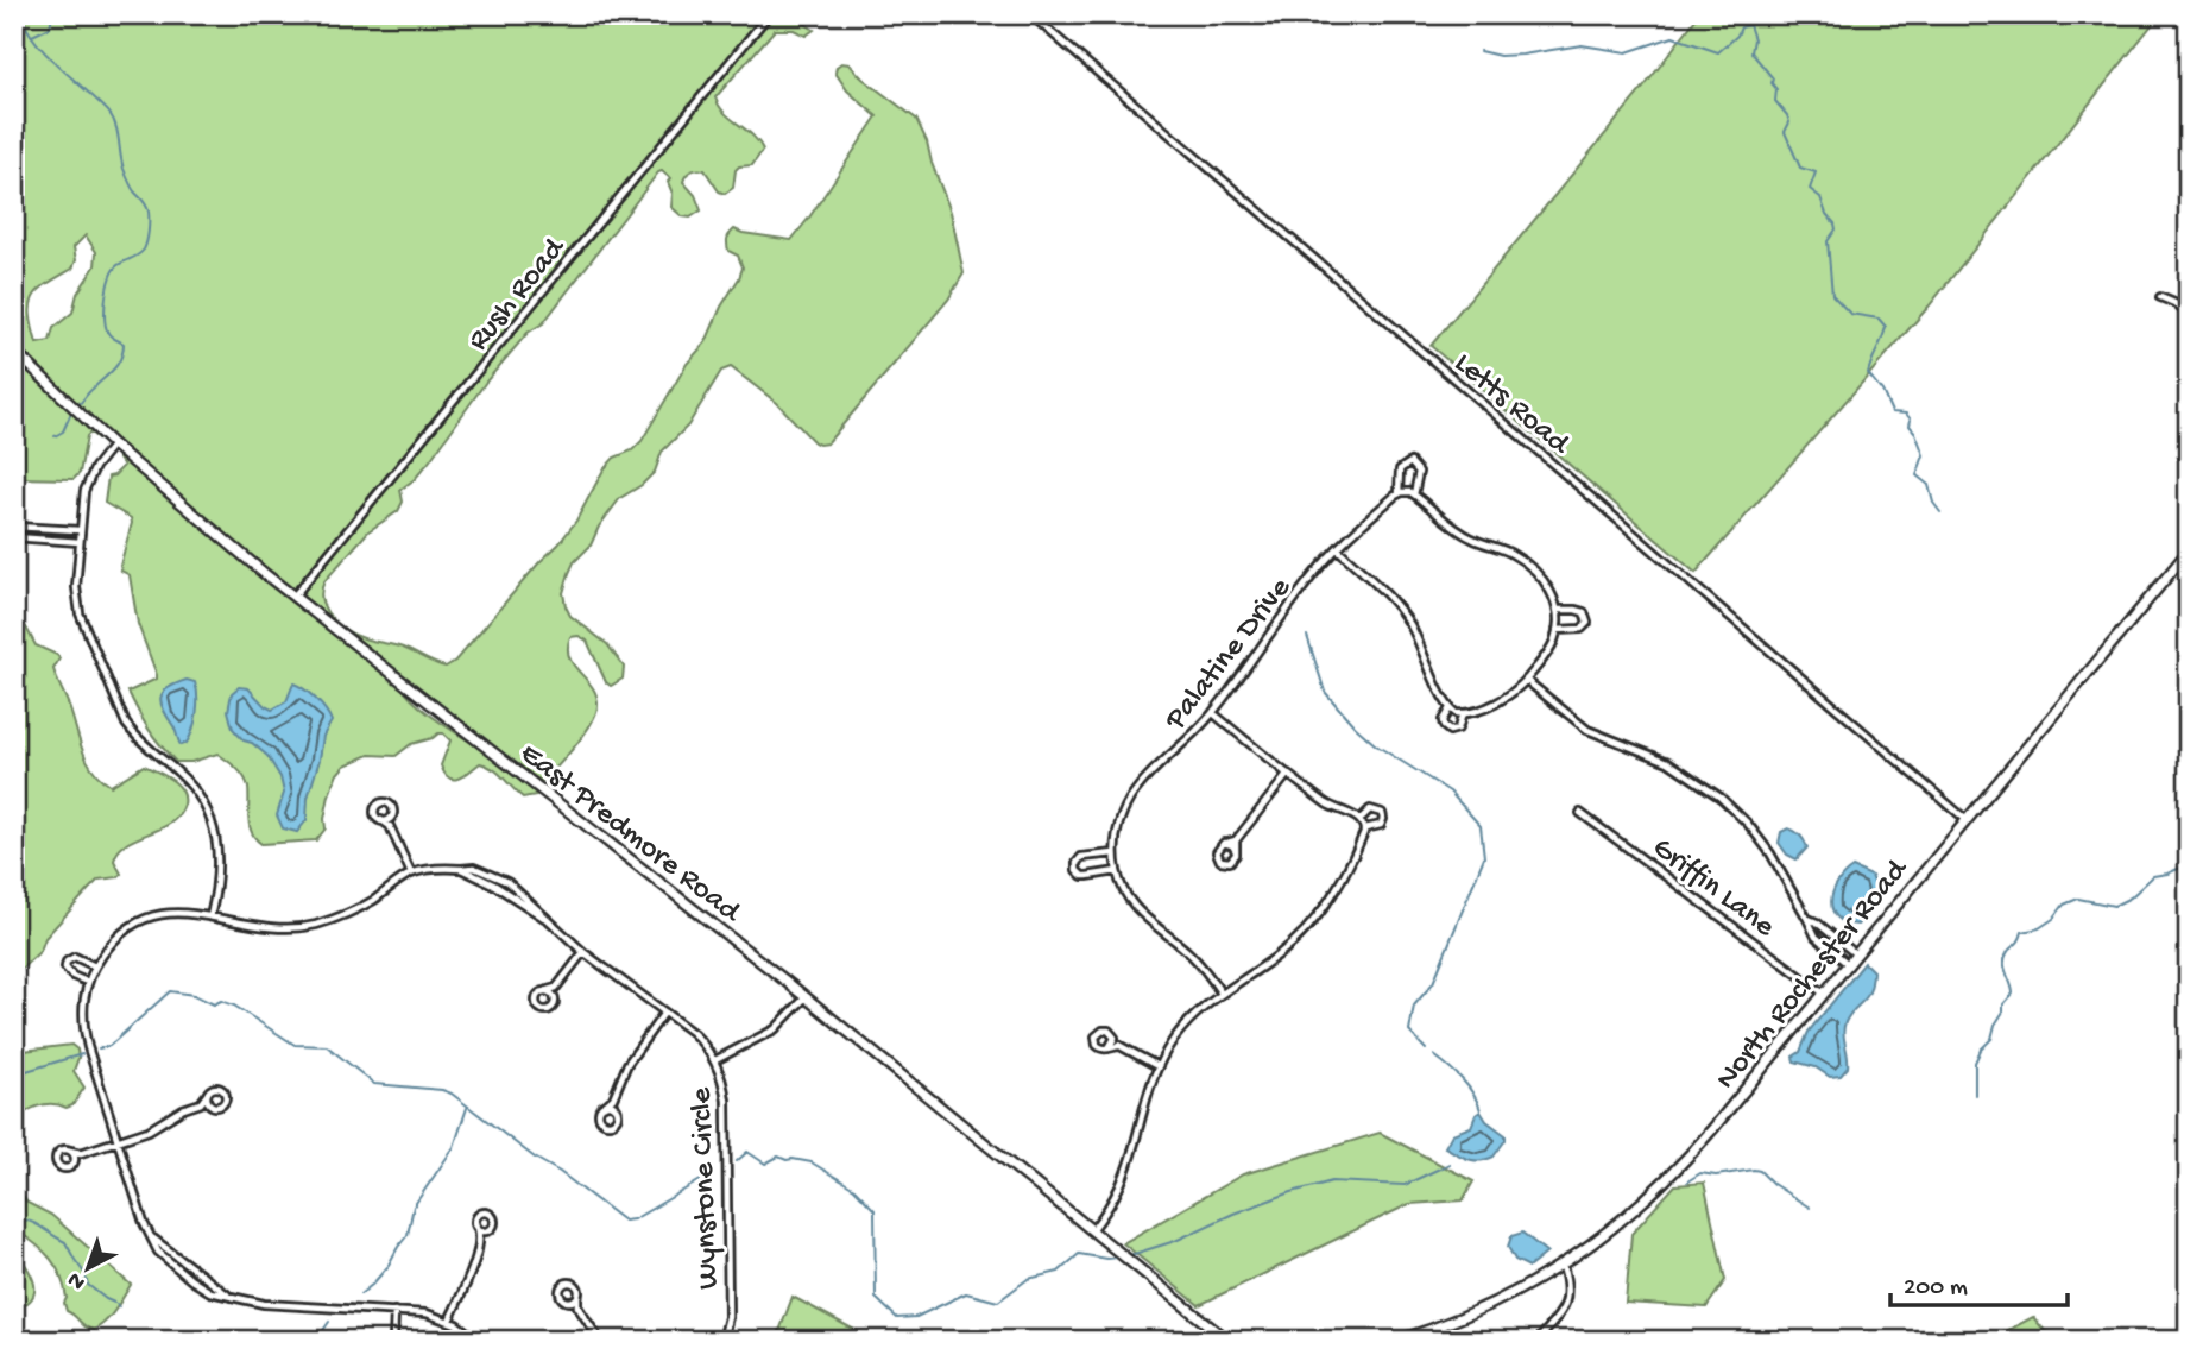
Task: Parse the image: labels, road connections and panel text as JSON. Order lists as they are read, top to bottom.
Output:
{
  "streets": {
    "street": [
      "Rush Road",
      "Letts Road",
      "Palatine Drive",
      "East Predmore Road",
      "Griffin Lane",
      "North Rochester Road",
      "Wynstone Circle"
    ]
  },
  "crossings": [
    ["Rush Road", "East Predmore Road"],
    ["Letts Road", "North Rochester Road"],
    ["Griffin Lane", "North Rochester Road"]
  ],
  "scale_bar": "200 m",
  "north": "bottom left"
}
